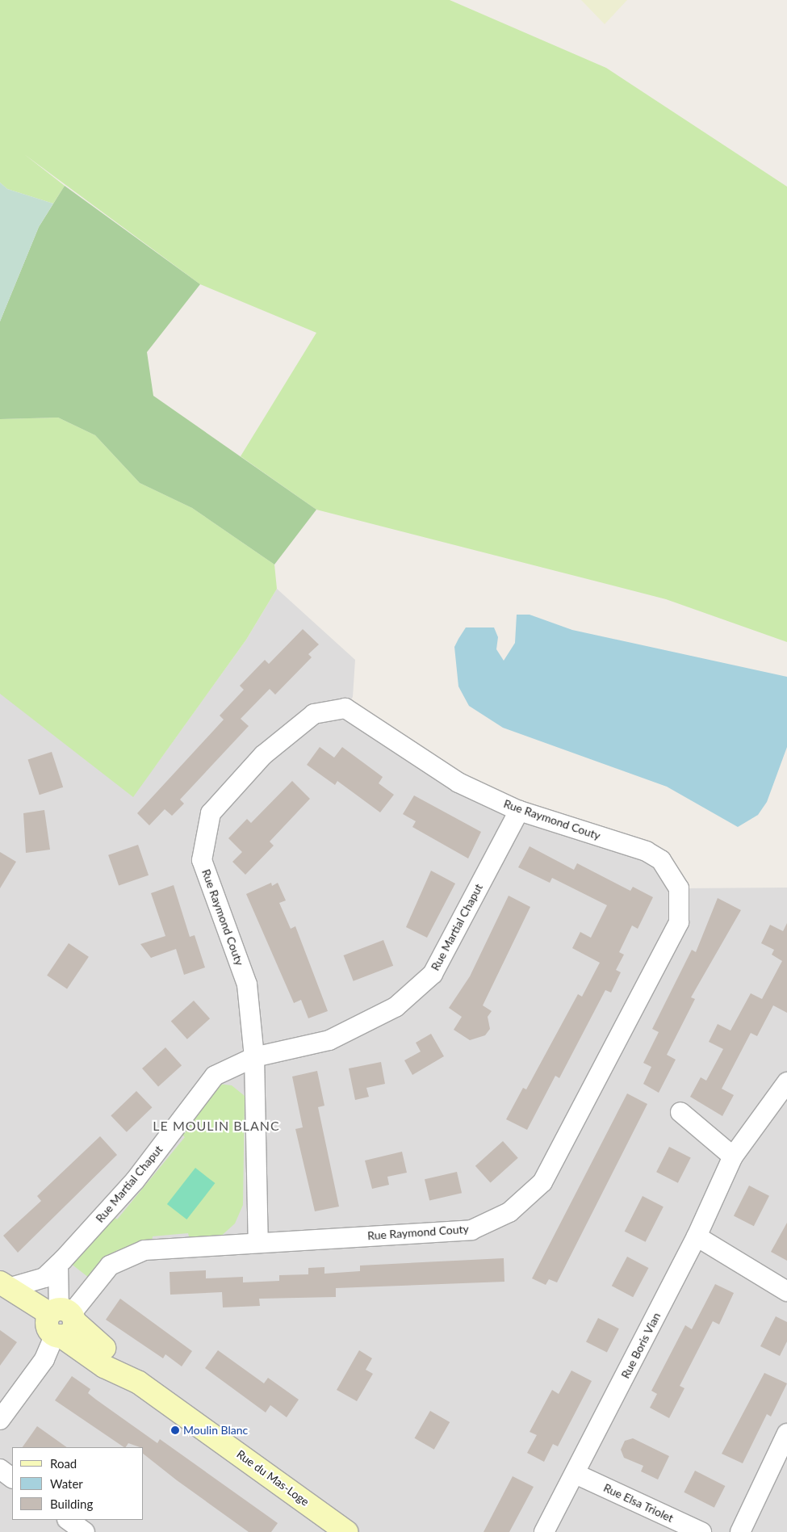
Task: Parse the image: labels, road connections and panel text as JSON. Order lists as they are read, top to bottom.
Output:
{
  "streets": {
    "main road": ["Rue du Mas-Loge"],
    "street": [
      "Rue Raymond Couty",
      "Rue Martial Chaput",
      "Rue Boris Vian",
      "Rue Elsa Triolet"
    ]
  },
  "crossings": [
    ["Rue Raymond Couty", "Rue Martial Chaput"],
    ["Rue Raymond Couty", "Rue du Mas-Loge"],
    ["Rue Martial Chaput", "Rue du Mas-Loge"],
    ["Rue Boris Vian", "Rue Elsa Triolet"]
  ],
  "districts": ["LE MOULIN BLANC"],
  "places": ["Moulin Blanc"],
  "legend": ["Road", "Water", "Building"]
}
